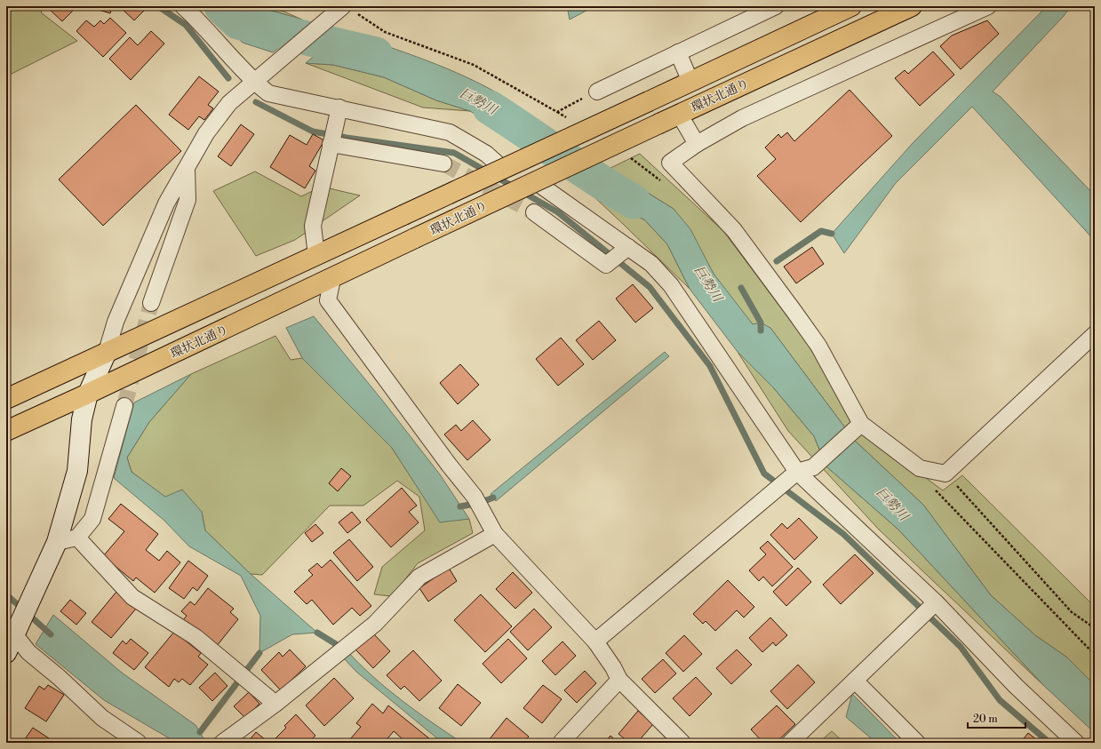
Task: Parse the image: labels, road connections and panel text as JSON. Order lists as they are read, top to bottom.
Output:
{
  "streets": {
    "highway": ["環状北通り"]
  },
  "water": ["巨勢川"],
  "scale_bar": "20 m"
}
